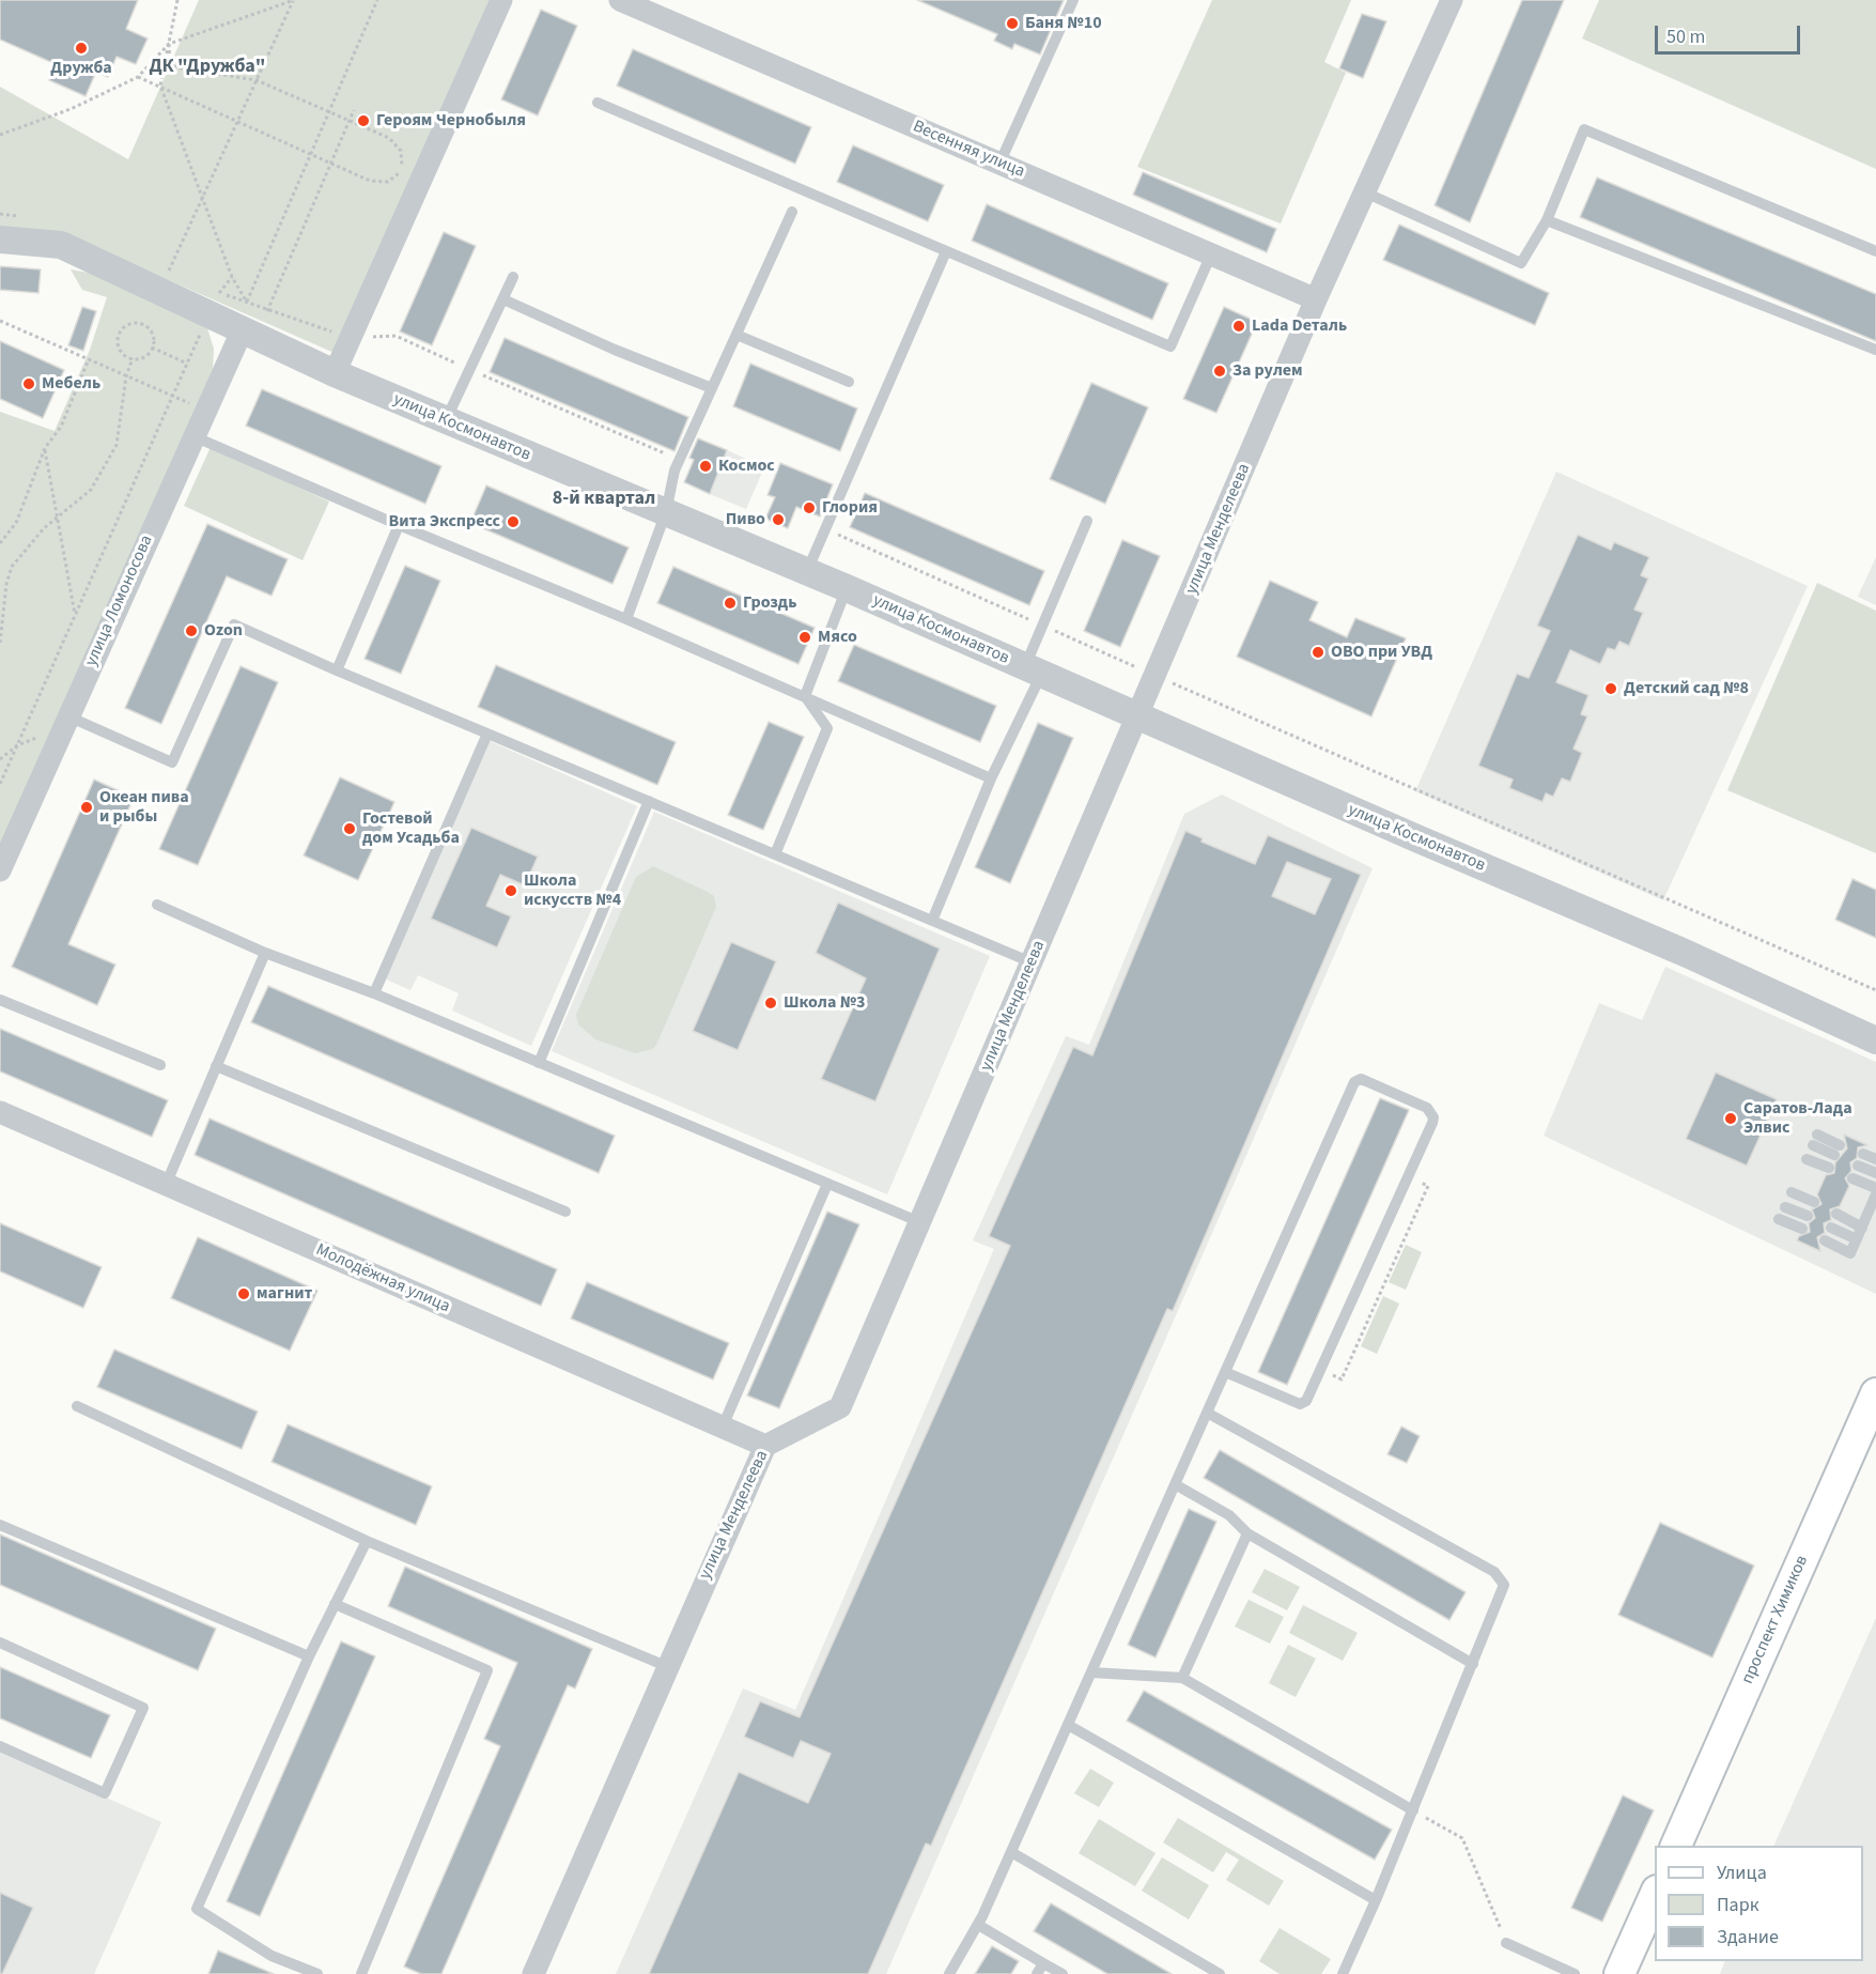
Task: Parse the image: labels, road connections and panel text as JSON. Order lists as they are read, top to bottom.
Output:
{
  "streets": {
    "main road": ["проспект Химиков"],
    "street": [
      "Весенняя улица",
      "улица Космонавтов",
      "улица Менделеева",
      "улица Ломоносова",
      "Молодёжная улица"
    ]
  },
  "crossings": [
    ["Весенняя улица", "улица Менделеева"],
    ["улица Космонавтов", "улица Менделеева"],
    ["улица Космонавтов", "улица Ломоносова"],
    ["улица Менделеева", "Молодёжная улица"]
  ],
  "districts": ["ДК \"Дружба\"", "8-й квартал"],
  "places": [
    "Баня №10",
    "Дружба",
    "Героям Чернобыля",
    "Lada Dеталь",
    "За рулем",
    "Мебель",
    "Космос",
    "Глория",
    "Пиво",
    "Вита Экспресс",
    "Гроздь",
    "Ozon",
    "Мясо",
    "ОВО при УВД",
    "Детский сад №8",
    "Океан пива и рыбы",
    "Гостевой дом Усадьба",
    "Школа искусств №4",
    "Школа №3",
    "Саратов-Лада Элвис",
    "магнит"
  ],
  "legend": ["Улица", "Парк", "Здание"],
  "scale_bar": "50 m"
}
